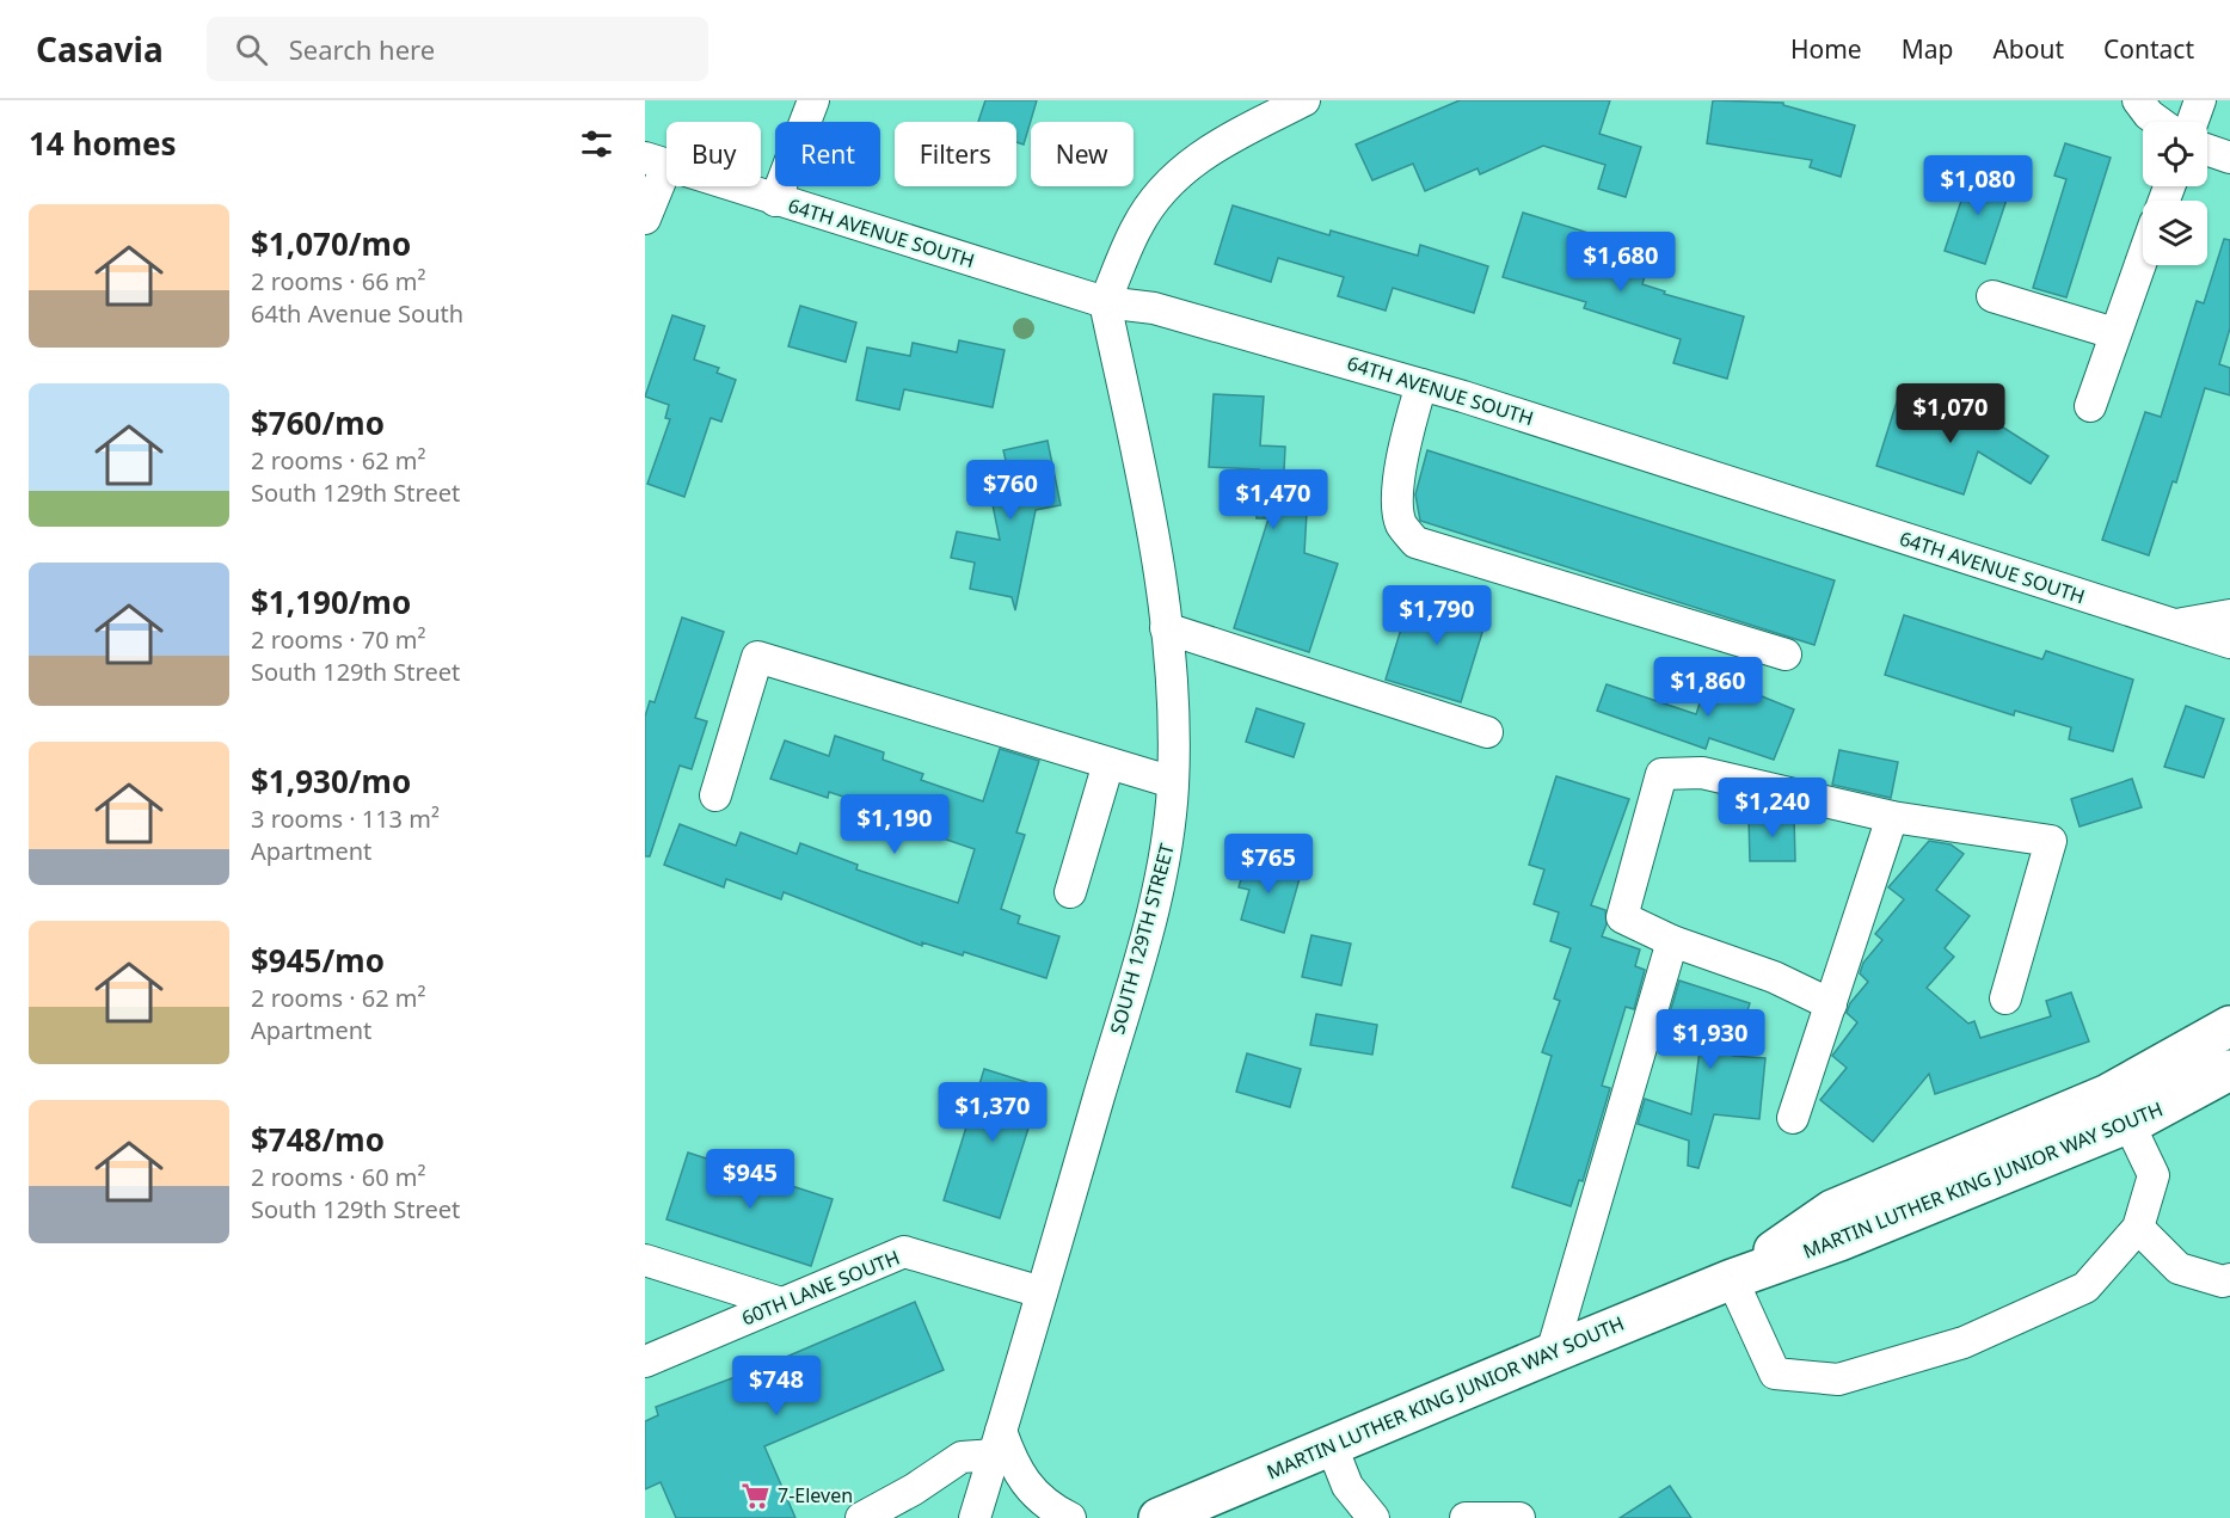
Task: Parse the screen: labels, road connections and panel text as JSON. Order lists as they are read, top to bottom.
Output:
{
  "streets": {
    "main road": ["MARTIN LUTHER KING JUNIOR WAY SOUTH"],
    "street": ["64TH AVENUE SOUTH", "SOUTH 129TH STREET", "60TH LANE SOUTH"]
  },
  "crossings": [
    ["64TH AVENUE SOUTH", "SOUTH 129TH STREET"],
    ["SOUTH 129TH STREET", "60TH LANE SOUTH"]
  ],
  "places": {
    "supermarket": ["7-Eleven"]
  },
  "page": {
    "header": "Casavia",
    "search": "Search here",
    "nav": [
      "Home",
      "Map",
      "About",
      "Contact"
    ],
    "heading": "14 homes",
    "chip": [
      "Buy",
      "Rent",
      "Filters",
      "New"
    ],
    "price": [
      "$1,080",
      "$1,680",
      "$1,070",
      "$760",
      "$1,470",
      "$1,790",
      "$1,860",
      "$1,240",
      "$1,190",
      "$765",
      "$1,930",
      "$1,370",
      "$945",
      "$748"
    ],
    "list": [
      {
        "name": "$1,070/mo",
        "note": "2 rooms · 66 m² · 64th Avenue South"
      },
      {
        "name": "$760/mo",
        "note": "2 rooms · 62 m² · South 129th Street"
      },
      {
        "name": "$1,190/mo",
        "note": "2 rooms · 70 m² · South 129th Street"
      },
      {
        "name": "$1,930/mo",
        "note": "3 rooms · 113 m² · Apartment"
      },
      {
        "name": "$945/mo",
        "note": "2 rooms · 62 m² · Apartment"
      },
      {
        "name": "$748/mo",
        "note": "2 rooms · 60 m² · South 129th Street"
      }
    ]
  }
}
